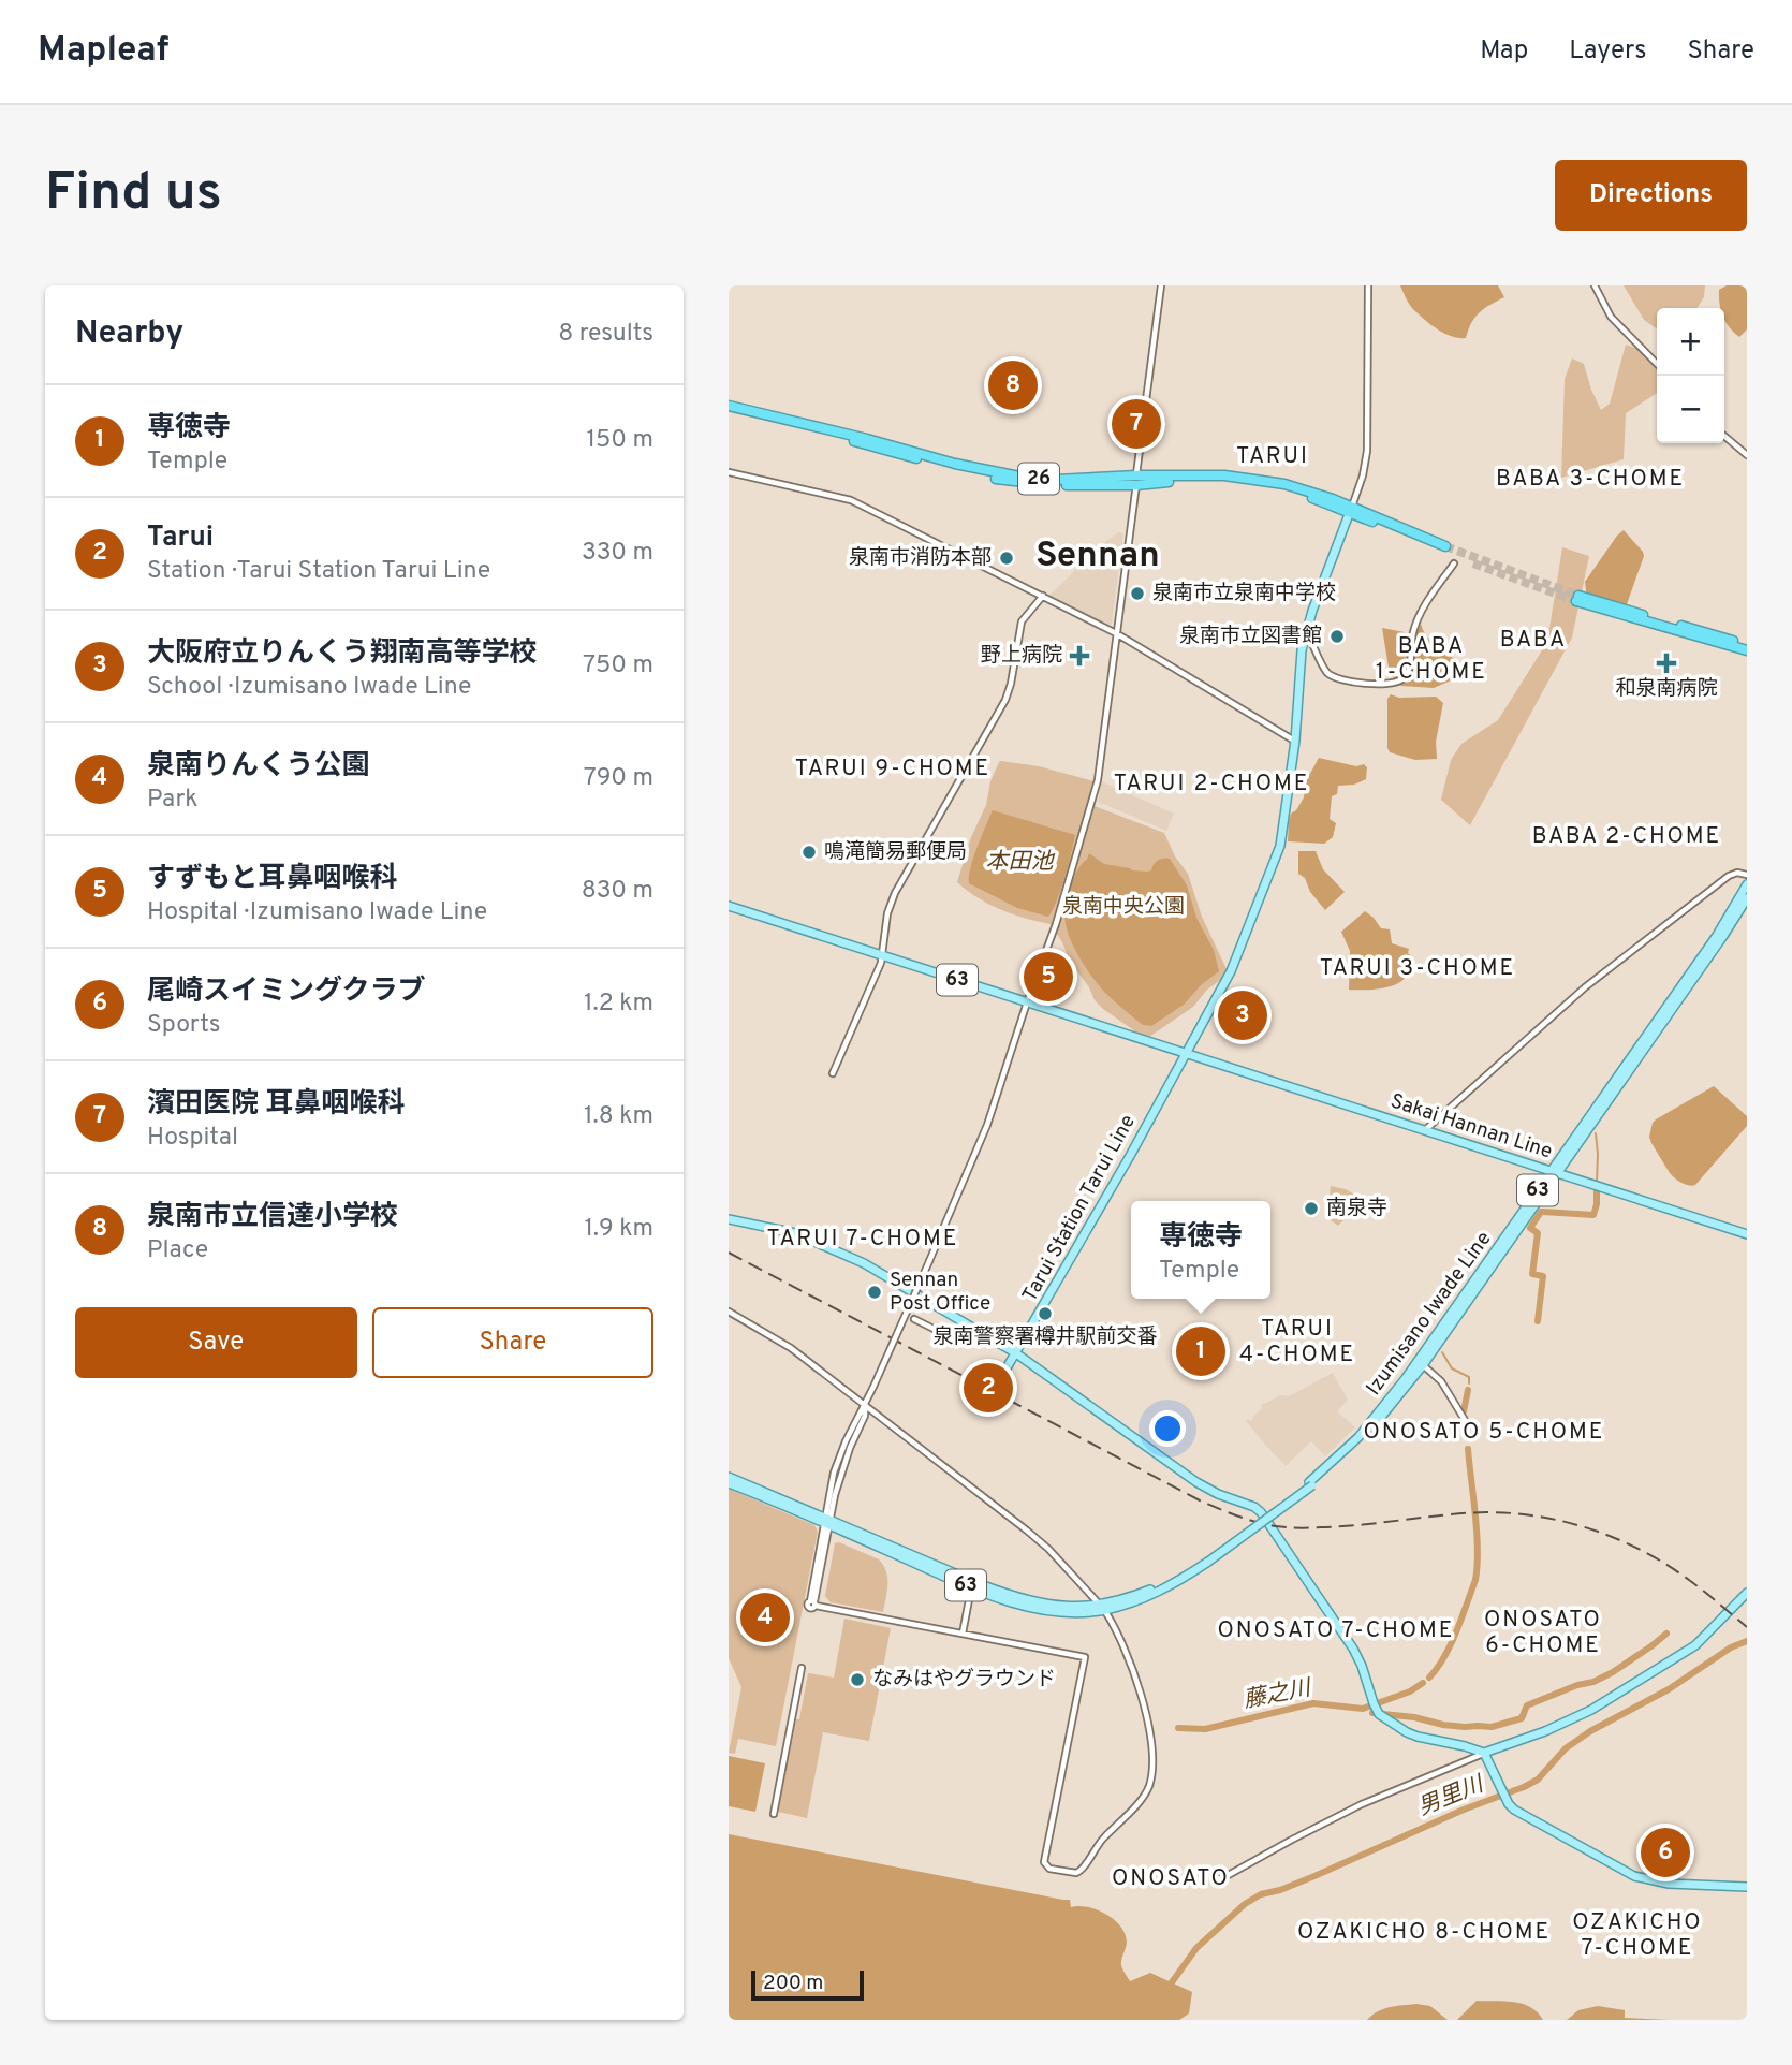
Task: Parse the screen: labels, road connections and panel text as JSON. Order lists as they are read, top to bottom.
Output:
{
  "streets": {
    "highway": ["26"],
    "main road": [
      "63",
      "Sakai Hannan Line",
      "Tarui Station Tarui Line",
      "Izumisano Iwade Line"
    ]
  },
  "crossings": [
    ["63", "Sakai Hannan Line"],
    ["63", "Tarui Station Tarui Line"],
    ["Sakai Hannan Line", "Tarui Station Tarui Line"],
    ["Sakai Hannan Line", "Izumisano Iwade Line"]
  ],
  "districts": [
    "TARUI",
    "BABA 3-CHOME",
    "Sennan",
    "BABA",
    "BABA 1-CHOME",
    "TARUI 9-CHOME",
    "TARUI 2-CHOME",
    "BABA 2-CHOME",
    "TARUI 3-CHOME",
    "TARUI 7-CHOME",
    "TARUI 4-CHOME",
    "ONOSATO 5-CHOME",
    "ONOSATO 6-CHOME",
    "ONOSATO 7-CHOME",
    "ONOSATO",
    "OZAKICHO 7-CHOME",
    "OZAKICHO 8-CHOME"
  ],
  "water": ["本田池", "藤之川", "男里川"],
  "parks": ["泉南中央公園"],
  "places": {
    "other": [
      "泉南市消防本部",
      "泉南市立泉南中学校",
      "泉南市立図書館",
      "鳴滝簡易郵便局",
      "南泉寺",
      "Sennan Post Office",
      "泉南警察署樽井駅前交番",
      "なみはやグラウンド"
    ],
    "health": ["野上病院", "和泉南病院"]
  },
  "scale_bar": "200 m",
  "page": {
    "header": "Mapleaf",
    "nav": ["Map", "Layers", "Share"],
    "buttons": [
      "Directions",
      ["Save", "Share"]
    ],
    "title": "Find us",
    "heading": ["Nearby", "8 results"],
    "map_buttons": ["+", "−"],
    "pins": [
      "8",
      "7",
      "5",
      "3",
      "1",
      "2",
      "4",
      "6"
    ],
    "list": [
      {
        "mark": "1",
        "name": "専徳寺",
        "note": "Temple",
        "value": "150 m"
      },
      {
        "mark": "2",
        "name": "Tarui",
        "note": "Station · Tarui Station Tarui Line",
        "value": "330 m"
      },
      {
        "mark": "3",
        "name": "大阪府立りんくう翔南高等学校",
        "note": "School · Izumisano Iwade Line",
        "value": "750 m"
      },
      {
        "mark": "4",
        "name": "泉南りんくう公園",
        "note": "Park",
        "value": "790 m"
      },
      {
        "mark": "5",
        "name": "すずもと耳鼻咽喉科",
        "note": "Hospital · Izumisano Iwade Line",
        "value": "830 m"
      },
      {
        "mark": "6",
        "name": "尾崎スイミングクラブ",
        "note": "Sports",
        "value": "1.2 km"
      },
      {
        "mark": "7",
        "name": "濱田医院 耳鼻咽喉科",
        "note": "Hospital",
        "value": "1.8 km"
      },
      {
        "mark": "8",
        "name": "泉南市立信達小学校",
        "note": "Place",
        "value": "1.9 km"
      }
    ],
    "popup": ["専徳寺", "Temple"],
    "scale": "200 m"
  }
}
